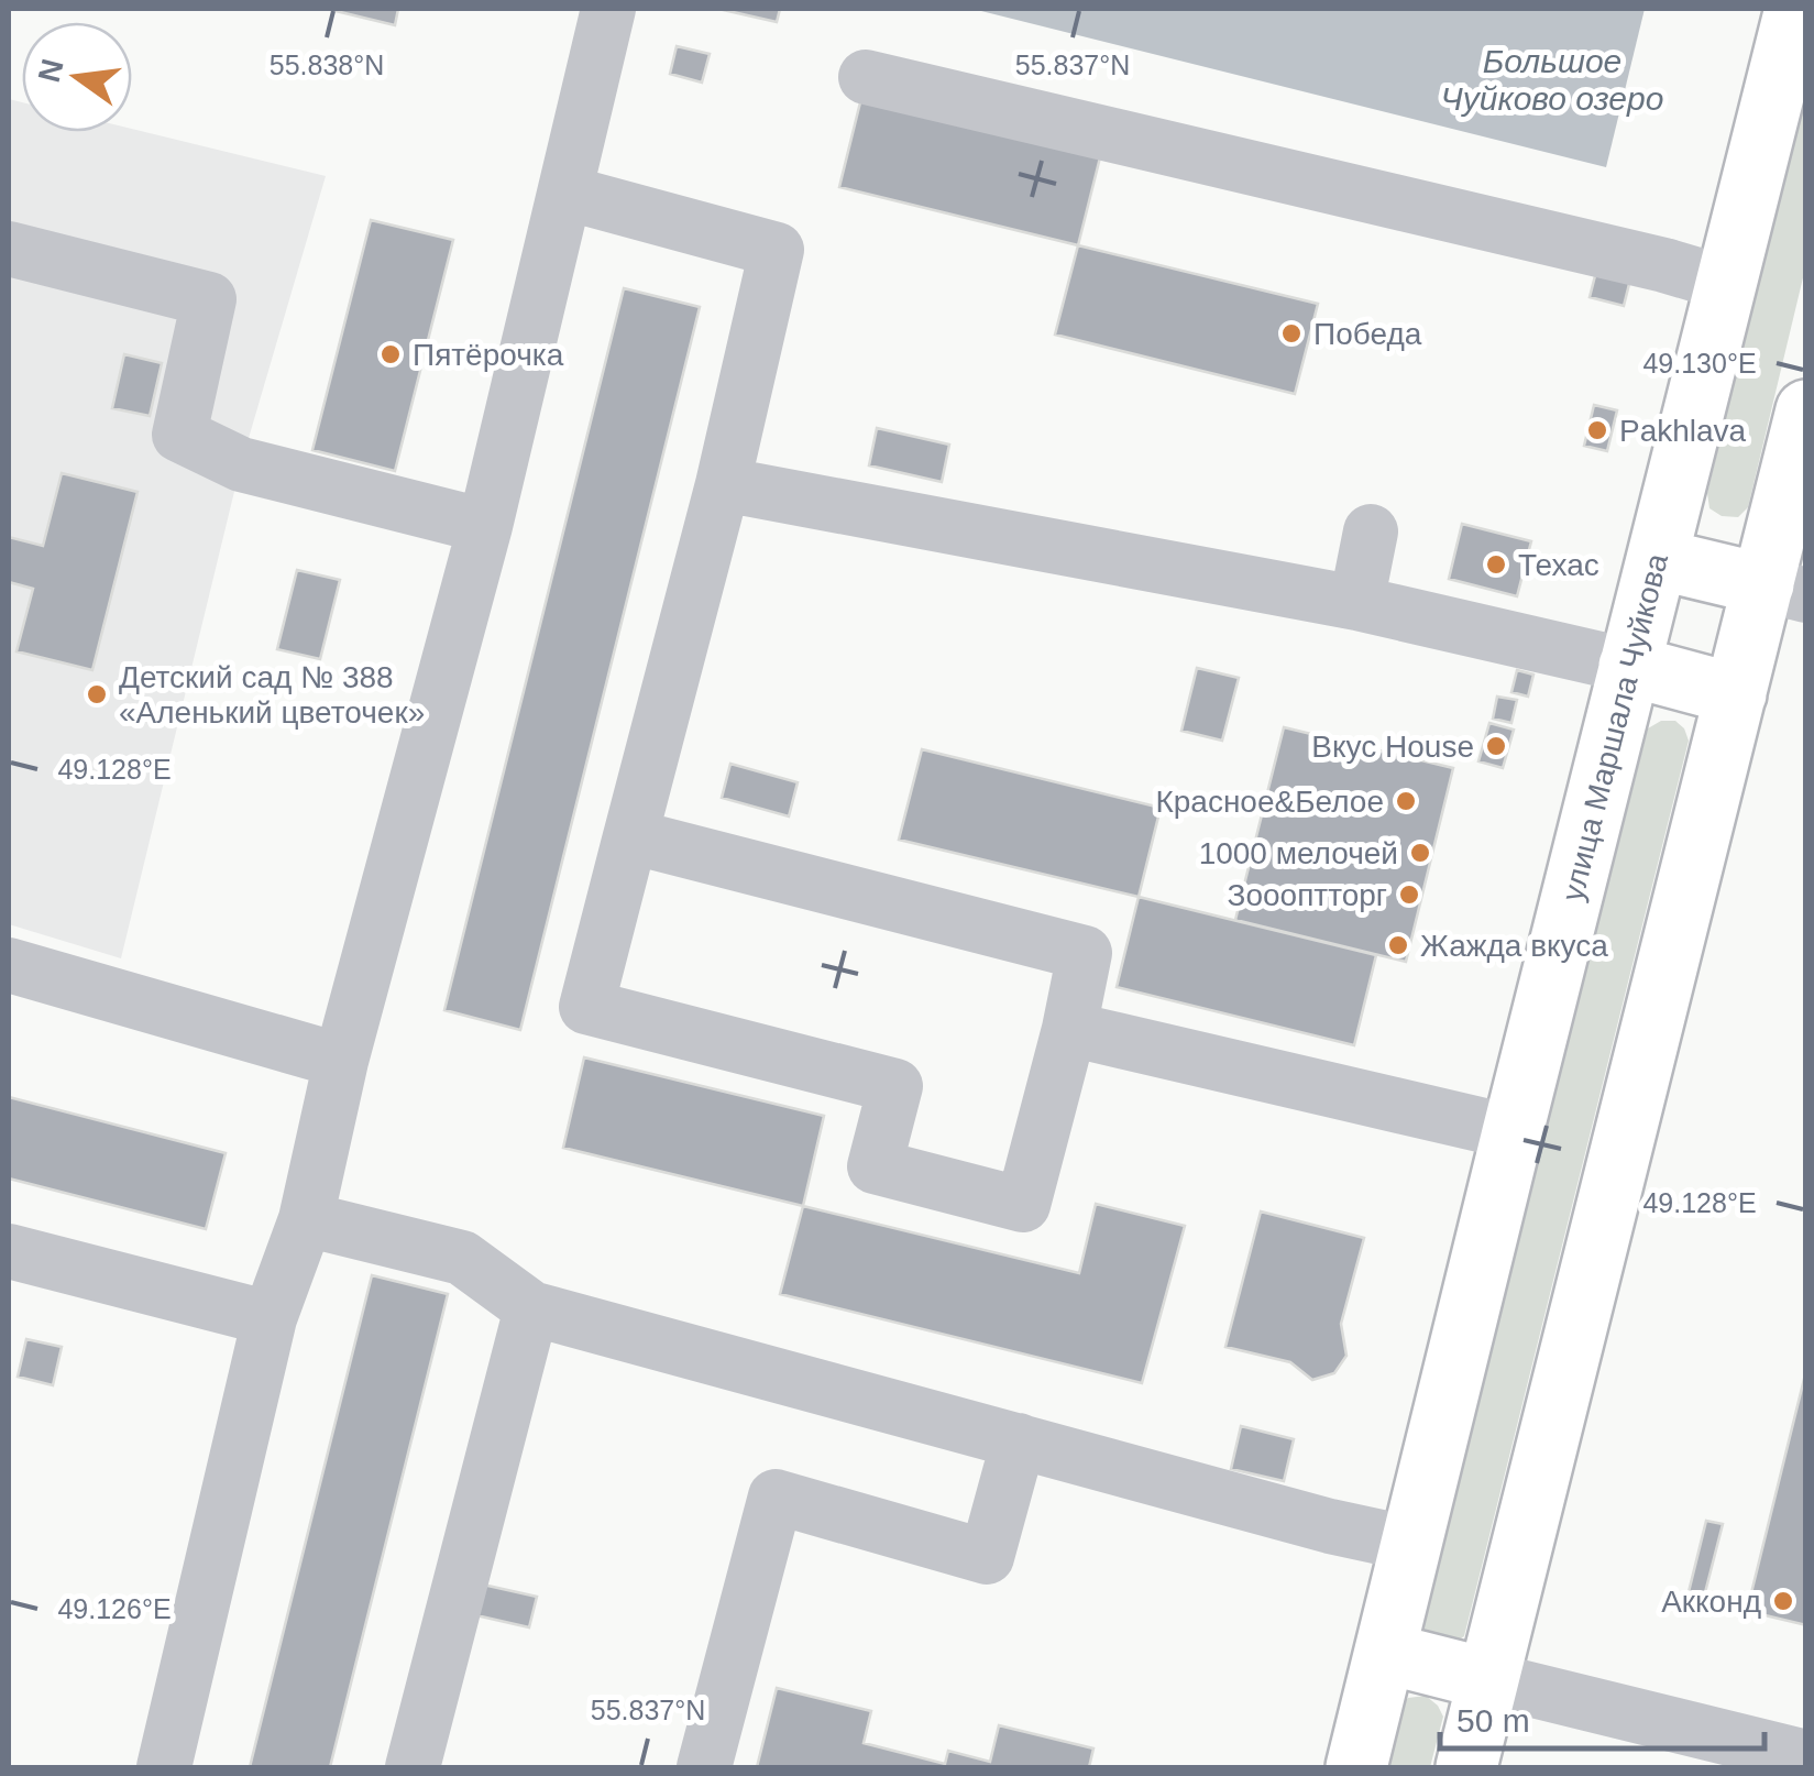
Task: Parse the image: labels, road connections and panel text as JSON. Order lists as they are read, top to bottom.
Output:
{
  "streets": {
    "main road": ["улица Маршала Чуйкова"]
  },
  "water": ["Большое Чуйково озеро"],
  "places": [
    "Победа",
    "Пятёрочка",
    "Pakhlava",
    "Техас",
    "Детский сад № 388 «Аленький цветочек»",
    "Вкус House",
    "Красное&Белое",
    "1000 мелочей",
    "Зоооптторг",
    "Жажда вкуса",
    "Акконд"
  ],
  "scale_bar": "50 m",
  "north": "left",
  "coordinates": [
    "55.838°N",
    "55.837°N",
    "49.130°E",
    "49.128°E",
    "49.126°E"
  ]
}
